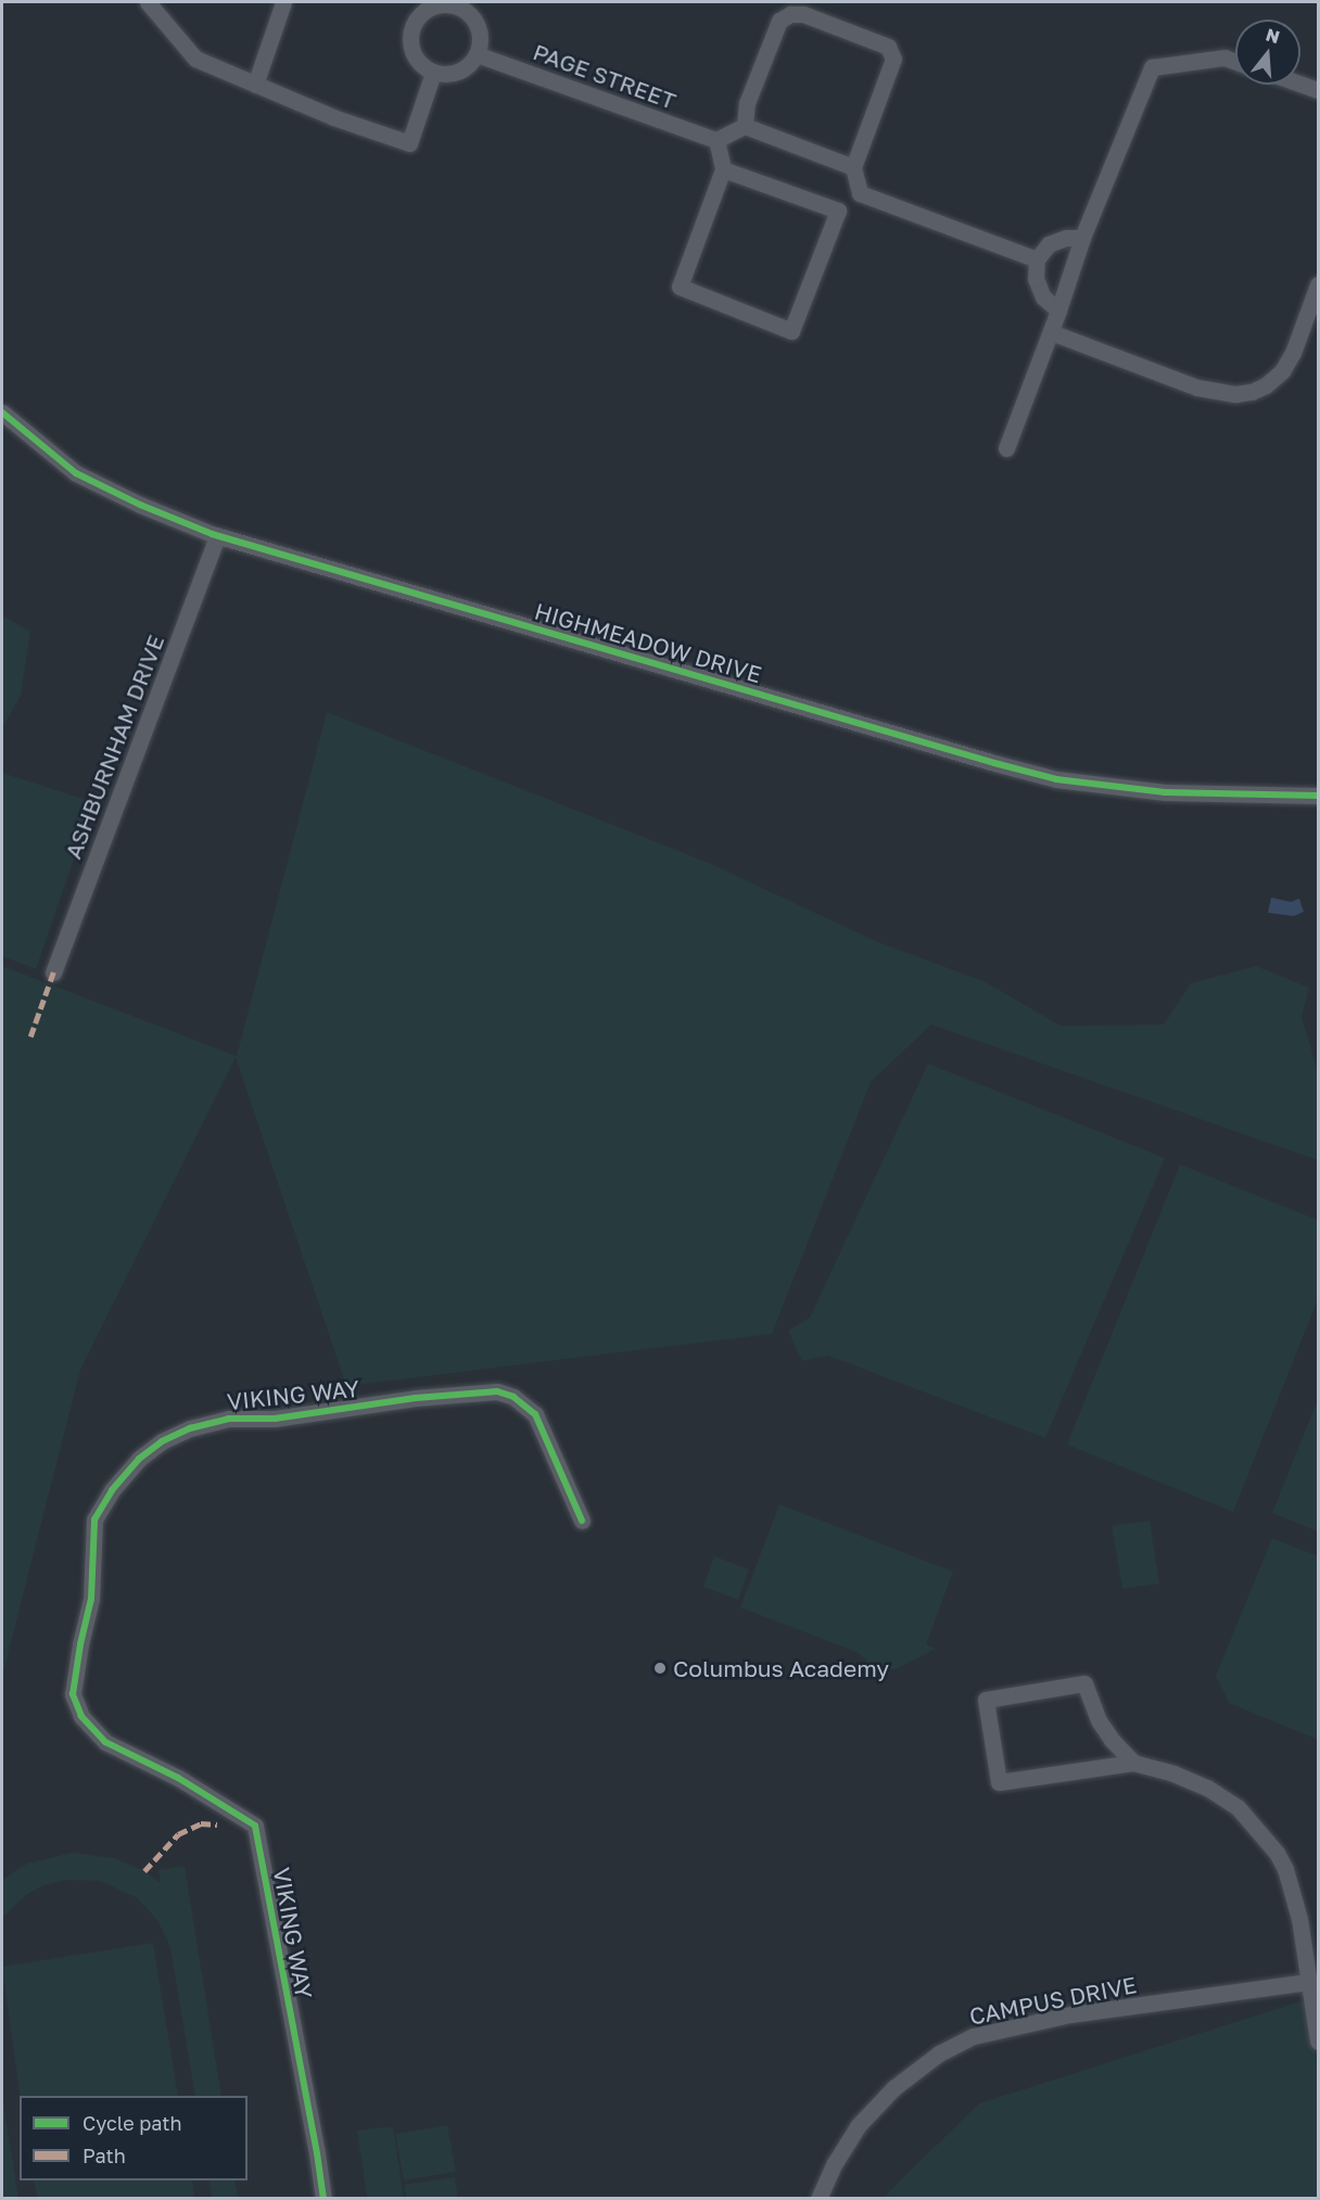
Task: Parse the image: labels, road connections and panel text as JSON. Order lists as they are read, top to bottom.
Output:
{
  "streets": {
    "street": [
      "PAGE STREET",
      "HIGHMEADOW DRIVE",
      "ASHBURNHAM DRIVE",
      "VIKING WAY",
      "CAMPUS DRIVE"
    ]
  },
  "crossings": [
    ["HIGHMEADOW DRIVE", "ASHBURNHAM DRIVE"]
  ],
  "places": ["Columbus Academy"],
  "legend": ["Cycle path", "Path"],
  "north": "top"
}
